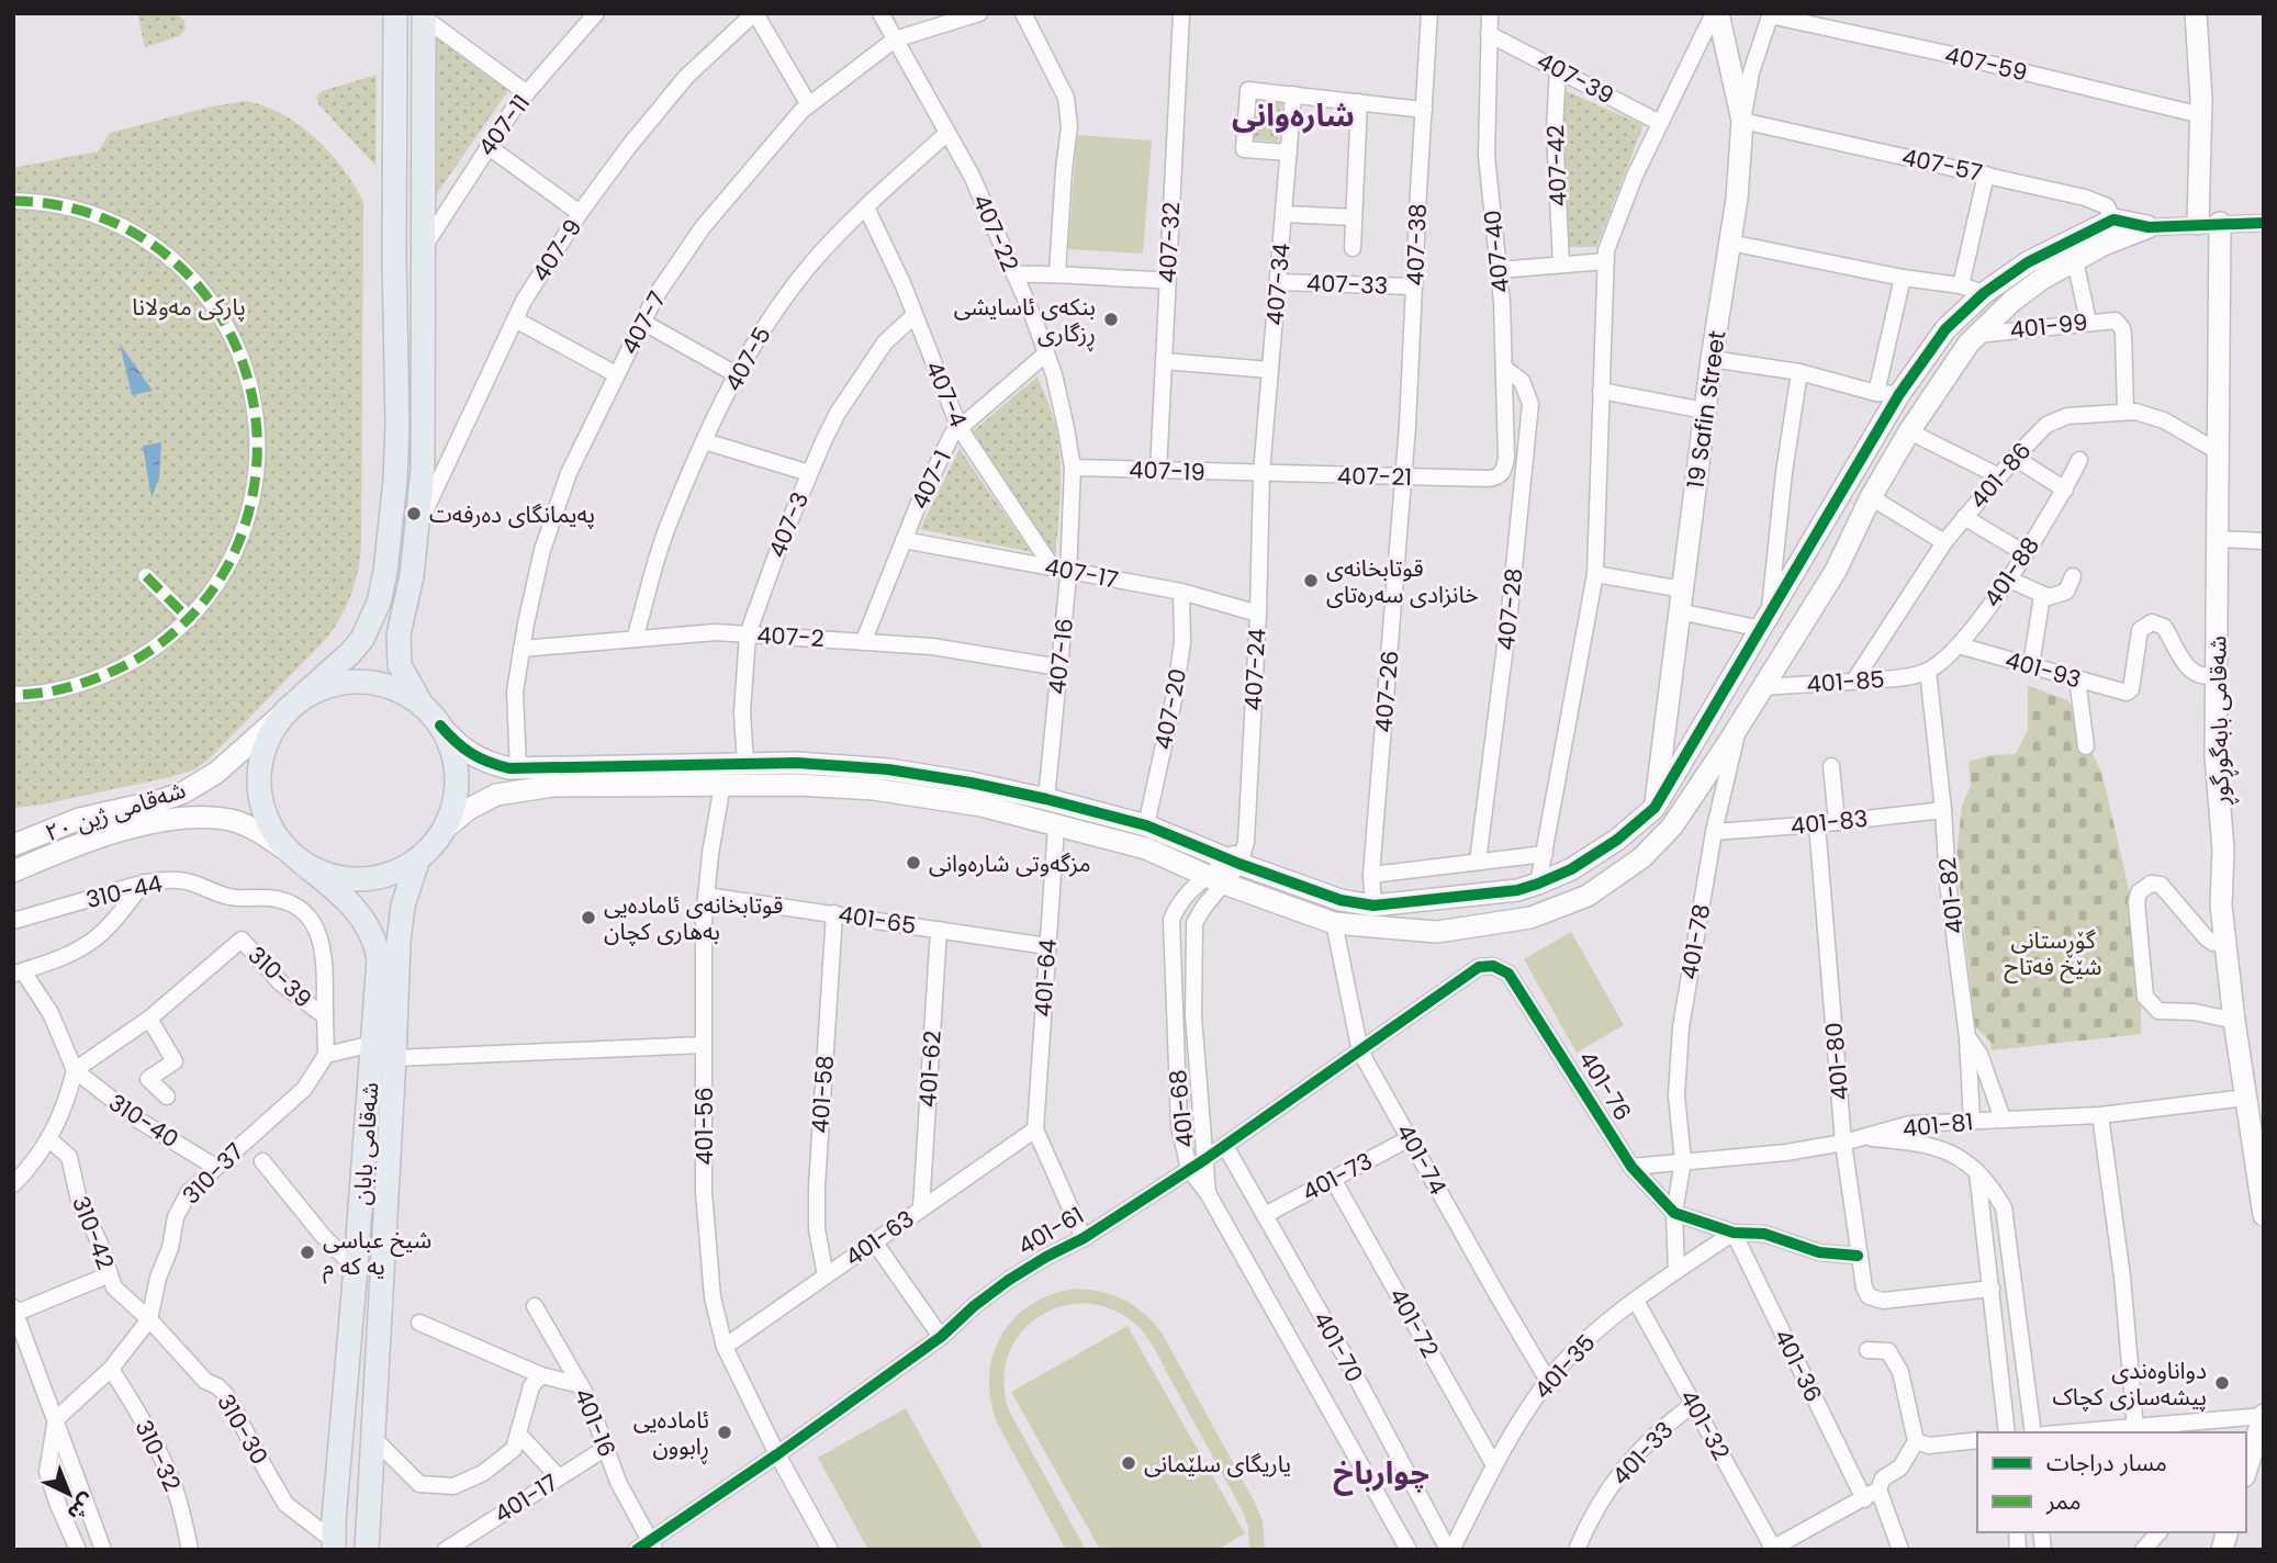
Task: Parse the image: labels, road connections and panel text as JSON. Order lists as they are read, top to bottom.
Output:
{
  "streets": {
    "main road": ["شەقامی بابان"],
    "street": [
      "407-59",
      "407-39",
      "407-11",
      "407-57",
      "407-42",
      "407-22",
      "407-32",
      "407-38",
      "407-9",
      "407-40",
      "407-34",
      "407-33",
      "407-7",
      "401-99",
      "407-5",
      "407-4",
      "19 Safin Street",
      "407-19",
      "401-86",
      "407-21",
      "407-1",
      "407-3",
      "401-88",
      "407-17",
      "407-28",
      "407-2",
      "407-16",
      "407-24",
      "401-93",
      "401-85",
      "407-26",
      "407-20",
      "شەقامی بابەگوڕگوڕ",
      "شەقامی ژین ٢٠",
      "401-83",
      "310-44",
      "401-82",
      "401-65",
      "401-78",
      "310-39",
      "401-64",
      "401-80",
      "401-62",
      "401-76",
      "401-58",
      "401-68",
      "310-40",
      "401-81",
      "401-56",
      "401-74",
      "310-37",
      "401-73",
      "401-61",
      "310-42",
      "401-63",
      "401-72",
      "401-70",
      "401-36",
      "401-35",
      "401-16",
      "401-32",
      "310-30",
      "401-33",
      "310-32",
      "401-17"
    ]
  },
  "crossings": [
    ["407-59", "شەقامی بابەگوڕگوڕ"],
    ["407-39", "407-42"],
    ["407-39", "407-40"],
    ["407-57", "19 Safin Street"],
    ["407-22", "407-7"],
    ["407-22", "407-5"],
    ["407-22", "407-19"],
    ["407-22", "407-1"],
    ["407-22", "407-16"],
    ["407-32", "407-19"],
    ["407-38", "407-33"],
    ["407-38", "407-21"],
    ["407-38", "407-26"],
    ["407-40", "407-21"],
    ["407-40", "407-28"],
    ["407-34", "407-33"],
    ["407-34", "407-19"],
    ["407-34", "407-21"],
    ["407-34", "407-24"],
    ["407-7", "407-2"],
    ["401-99", "401-86"],
    ["407-5", "407-4"],
    ["407-5", "407-2"],
    ["407-4", "407-1"],
    ["407-4", "407-3"],
    ["407-4", "407-17"],
    ["407-19", "407-21"],
    ["407-19", "407-16"],
    ["407-19", "407-24"],
    ["401-86", "401-85"],
    ["401-86", "شەقامی بابەگوڕگوڕ"],
    ["407-21", "407-24"],
    ["407-21", "407-26"],
    ["407-1", "407-17"],
    ["407-1", "407-2"],
    ["407-3", "407-2"],
    ["401-88", "401-93"],
    ["401-88", "401-85"],
    ["401-88", "401-82"],
    ["407-17", "407-16"],
    ["407-17", "407-24"],
    ["407-17", "407-20"],
    ["407-2", "407-16"],
    ["407-24", "401-68"],
    ["401-93", "شەقامی بابەگوڕگوڕ"],
    ["401-85", "401-82"],
    ["شەقامی بابەگوڕگوڕ", "401-81"],
    ["شەقامی ژین ٢٠", "شەقامی بابان"],
    ["401-83", "401-82"],
    ["401-83", "401-78"],
    ["401-83", "401-80"],
    ["310-44", "310-39"],
    ["401-82", "401-81"],
    ["401-65", "401-64"],
    ["401-65", "401-62"],
    ["401-65", "401-58"],
    ["401-65", "401-56"],
    ["401-78", "401-76"],
    ["401-78", "401-81"],
    ["401-78", "401-35"],
    ["310-39", "310-37"],
    ["401-64", "401-63"],
    ["401-80", "401-81"],
    ["401-62", "401-63"],
    ["401-76", "401-81"],
    ["401-76", "401-61"],
    ["401-58", "401-63"],
    ["401-68", "401-61"],
    ["401-68", "401-70"],
    ["310-40", "310-37"],
    ["401-56", "401-61"],
    ["401-56", "401-63"],
    ["شەقامی بابان", "310-30"],
    ["401-74", "401-73"],
    ["401-74", "401-61"],
    ["401-74", "401-35"],
    ["310-37", "310-42"],
    ["310-37", "310-30"],
    ["401-73", "401-72"],
    ["401-73", "401-70"],
    ["401-61", "401-70"],
    ["401-61", "401-16"],
    ["310-42", "310-30"],
    ["401-72", "401-35"],
    ["401-70", "401-35"],
    ["401-36", "401-35"],
    ["401-35", "401-32"],
    ["401-16", "401-17"],
    ["401-32", "401-33"]
  ],
  "districts": ["شارەوانی", "چوارباخ"],
  "parks": ["پارکی مەولانا", "گۆڕستانی شێخ فەتاح"],
  "places": [
    "بنکەی ئاسایشی ڕزگاری",
    "پەیمانگای دەرفەت",
    "قوتابخانەی خانزادی سەرەتای",
    "مزگەوتی شارەوانی",
    "قوتابخانەی ئامادەیی بەهاری کچان",
    "شیخ عباسی یه که م",
    "دواناوەندی پیشەسازی کچاک",
    "ئامادەیی ڕابوون",
    "یاریگای سلێمانی"
  ],
  "legend": ["مسار دراجات", "ممر"],
  "north": "bottom right"
}
